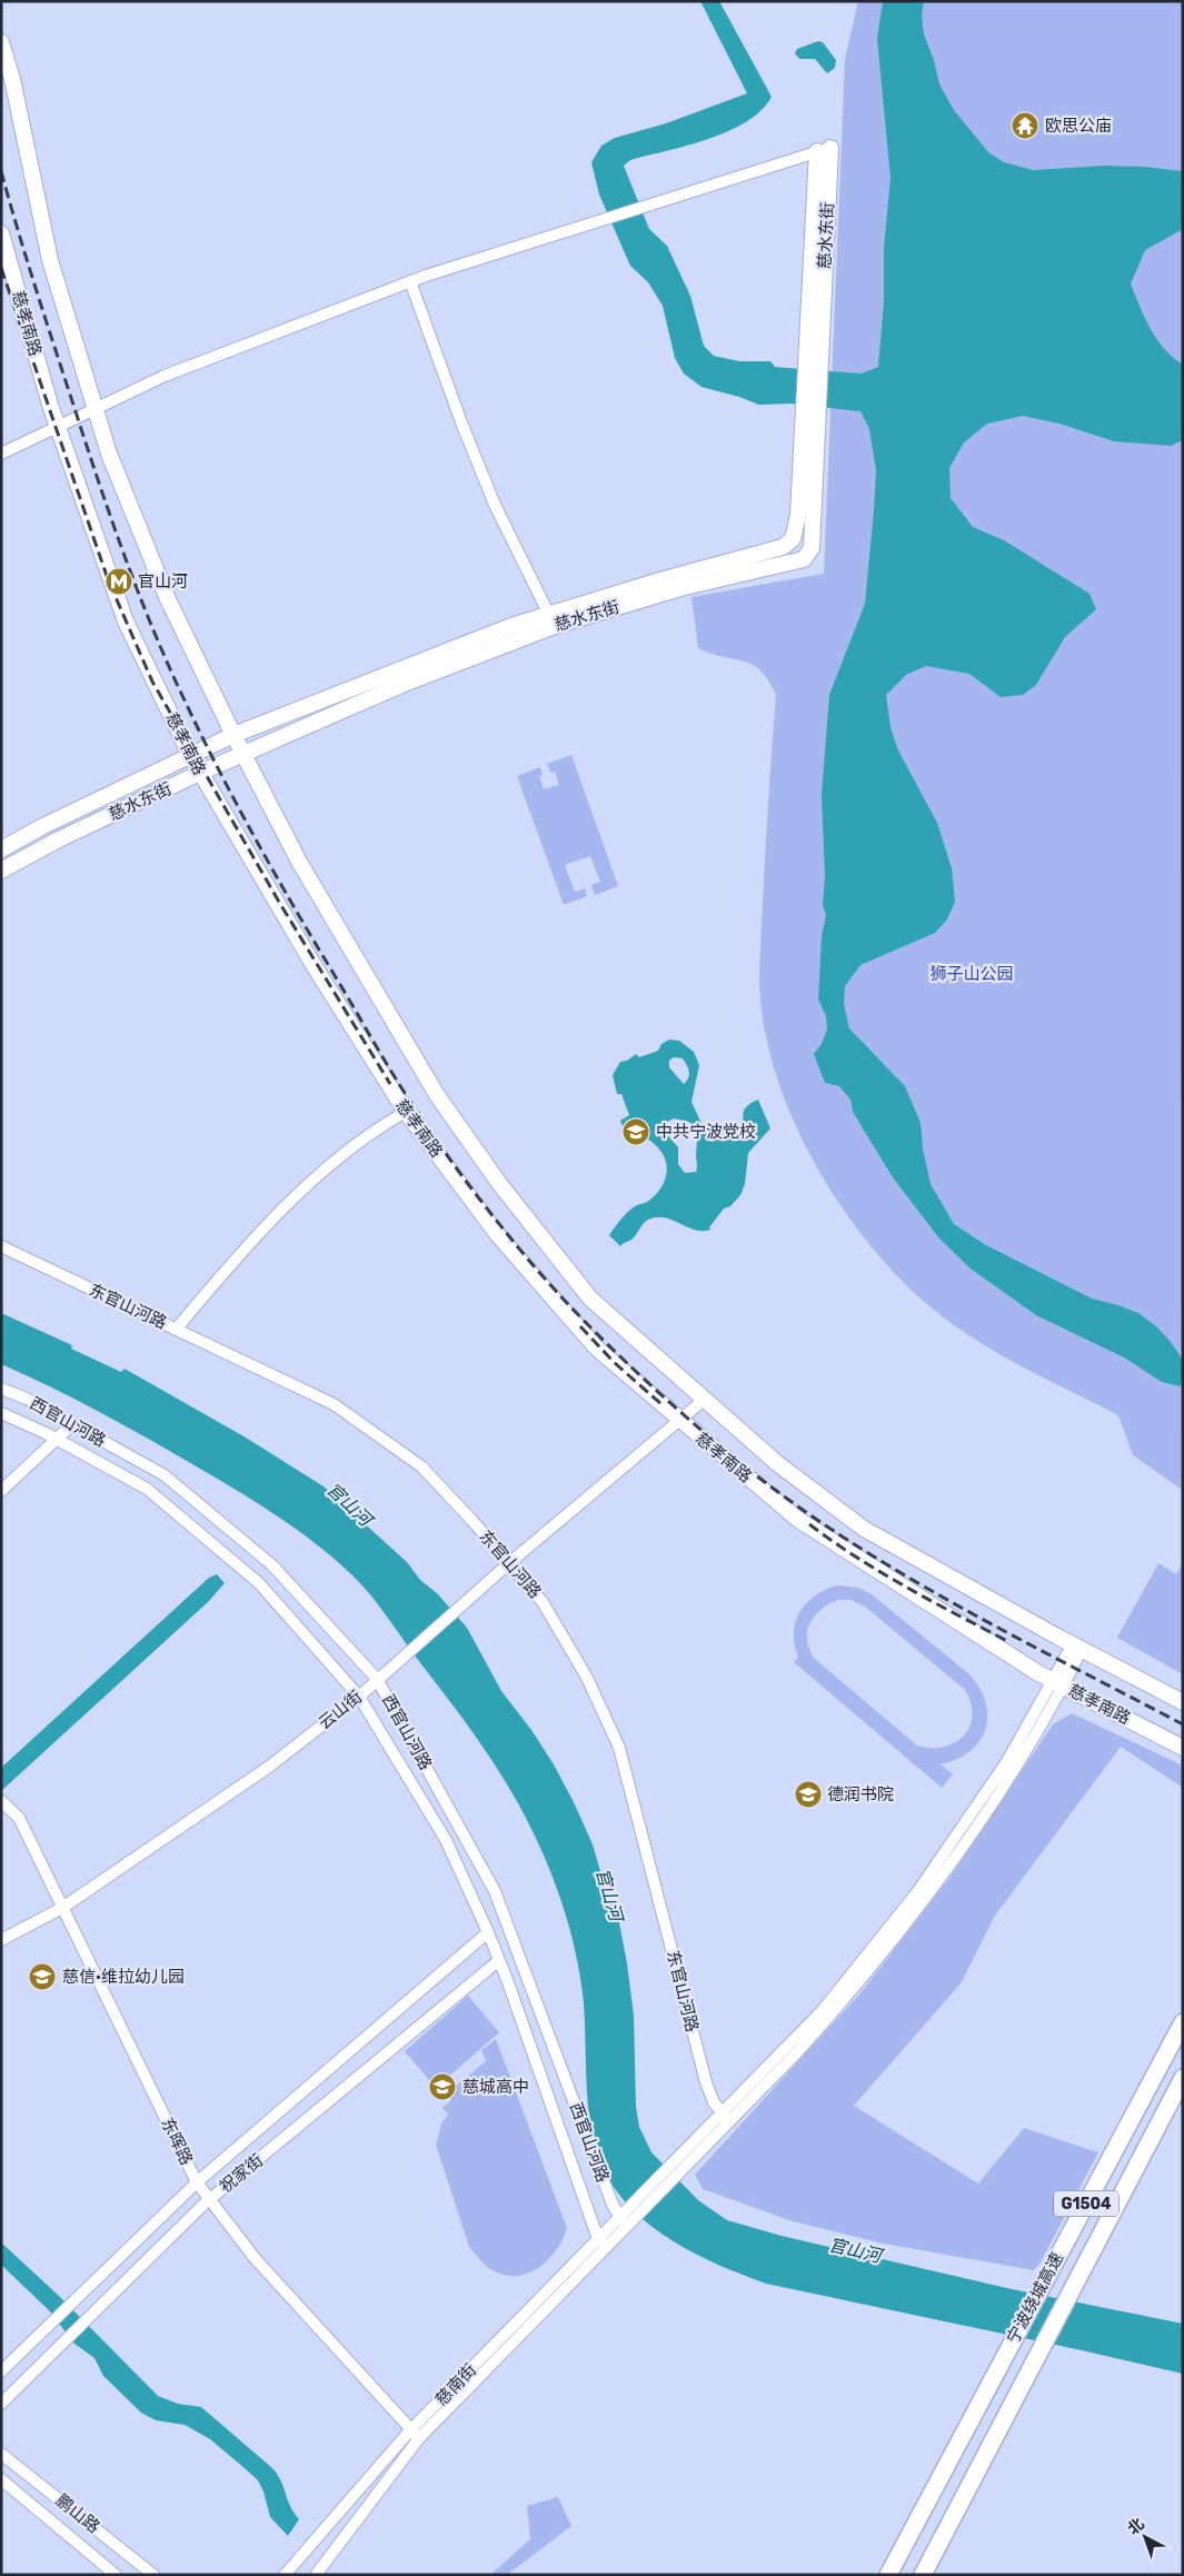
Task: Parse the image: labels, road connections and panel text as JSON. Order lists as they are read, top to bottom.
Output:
{
  "streets": {
    "highway": ["G1504", "宁波绕城高速"],
    "main road": ["慈水东街", "慈孝南路"],
    "street": [
      "东官山河路",
      "西官山河路",
      "云山街",
      "东晖路",
      "祝家街",
      "慈南街",
      "鹏山路"
    ]
  },
  "crossings": [
    ["慈水东街", "慈孝南路"],
    ["慈孝南路", "云山街"],
    ["慈孝南路", "慈南街"],
    ["东官山河路", "云山街"],
    ["东官山河路", "慈南街"],
    ["西官山河路", "云山街"],
    ["西官山河路", "祝家街"],
    ["西官山河路", "慈南街"],
    ["云山街", "东晖路"],
    ["东晖路", "祝家街"],
    ["东晖路", "慈南街"]
  ],
  "water": ["官山河"],
  "parks": ["狮子山公园"],
  "places": {
    "temple": ["欧思公庙"],
    "metro station": ["官山河"],
    "school or university": [
      "中共宁波党校",
      "德润书院",
      "慈信·维拉幼儿园",
      "慈城高中"
    ]
  },
  "north": "top left"
}
